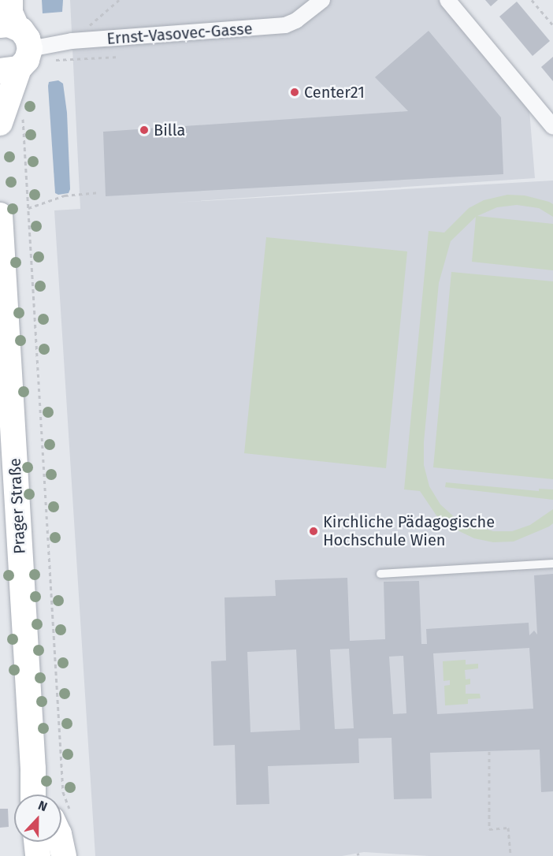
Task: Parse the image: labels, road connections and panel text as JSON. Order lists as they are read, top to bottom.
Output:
{
  "streets": {
    "main road": ["Prager Straße"],
    "street": ["Ernst-Vasovec-Gasse"]
  },
  "places": ["Center21", "Billa", "Kirchliche Pädagogische Hochschule Wien"],
  "north": "top"
}
